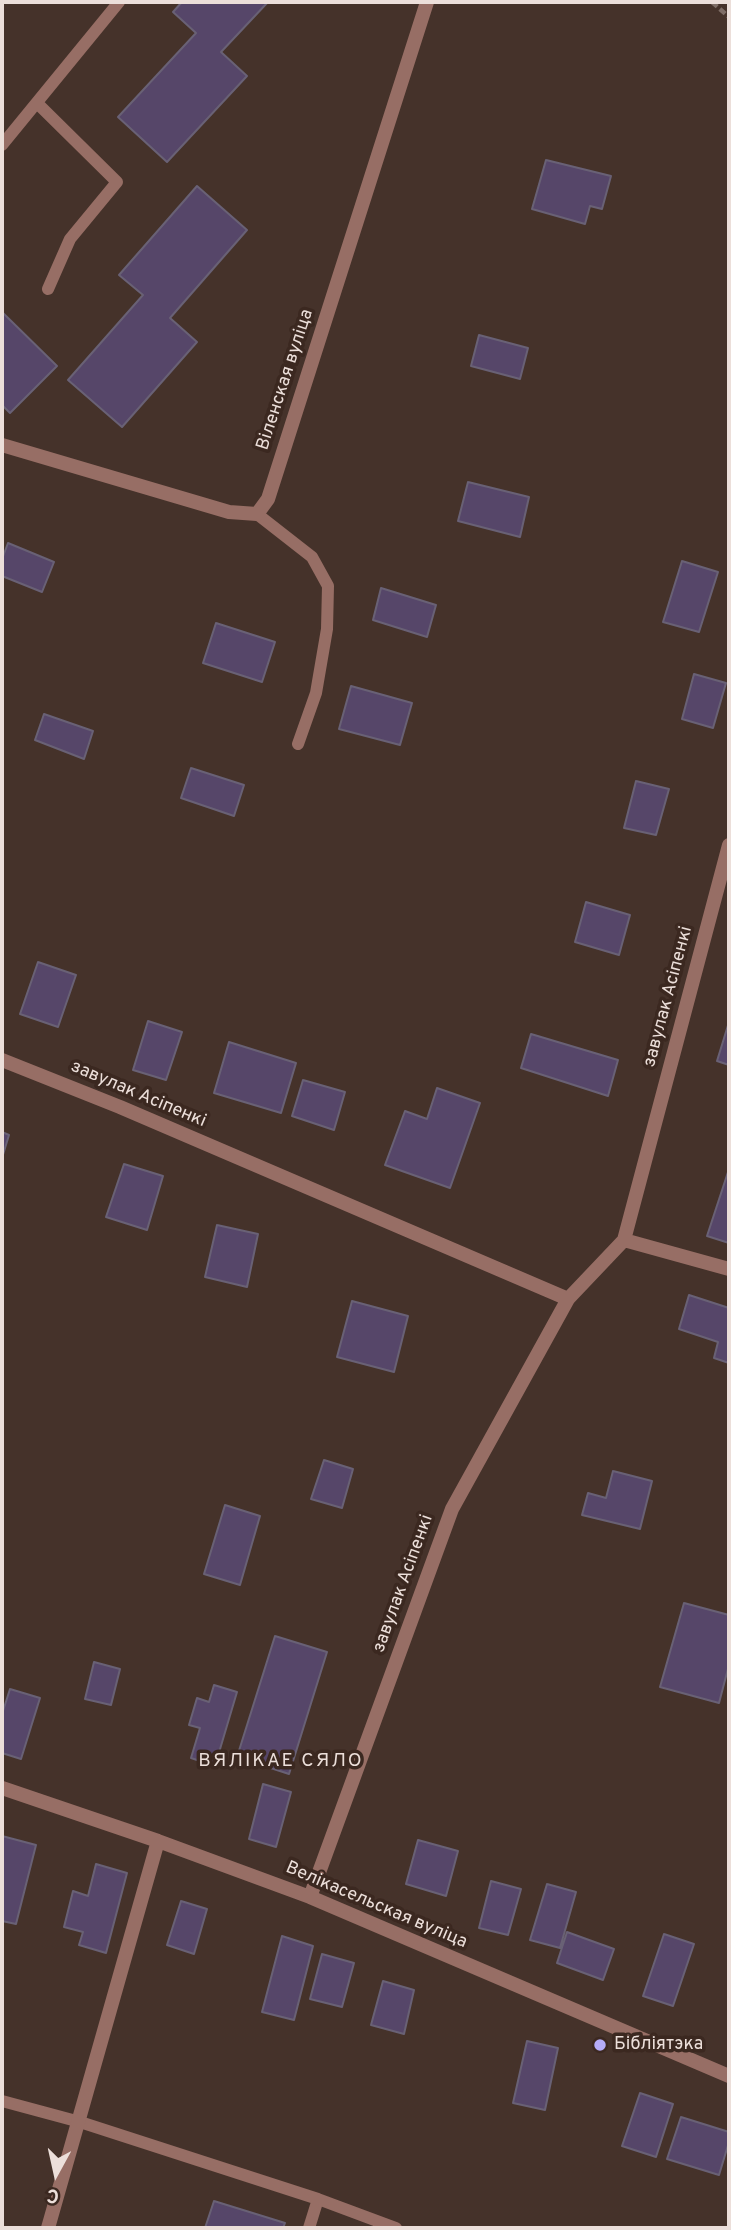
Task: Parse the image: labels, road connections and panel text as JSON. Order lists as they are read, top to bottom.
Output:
{
  "streets": {
    "street": ["Віленская вуліца", "завулак Асіпенкі", "Велікасельская вуліца"]
  },
  "crossings": [
    ["завулак Асіпенкі", "Велікасельская вуліца"]
  ],
  "districts": ["ВЯЛІКАЕ СЯЛО"],
  "places": ["Бібліятэка"],
  "north": "bottom"
}
